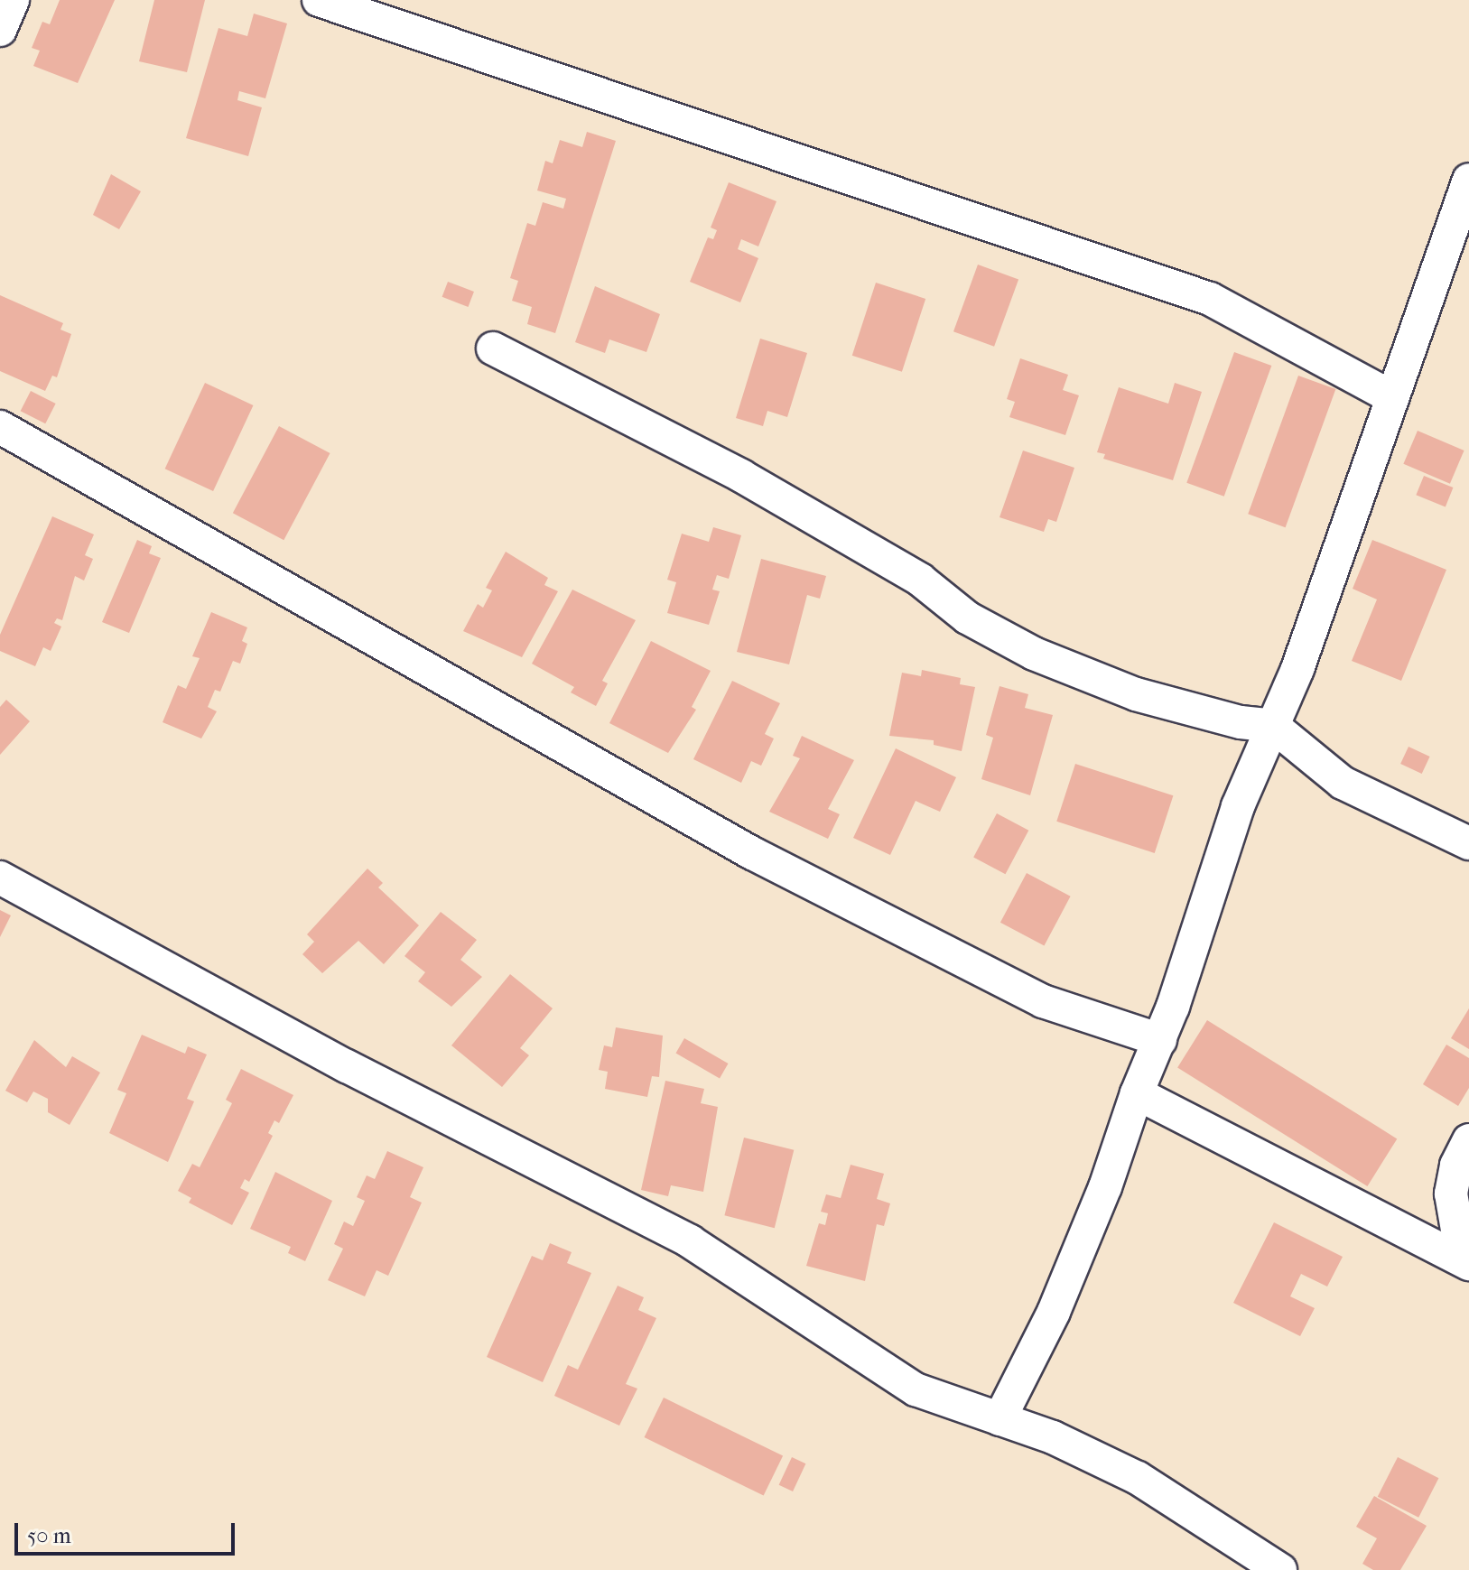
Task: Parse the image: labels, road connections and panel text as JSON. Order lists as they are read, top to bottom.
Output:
{
  "scale_bar": "50 m"
}
